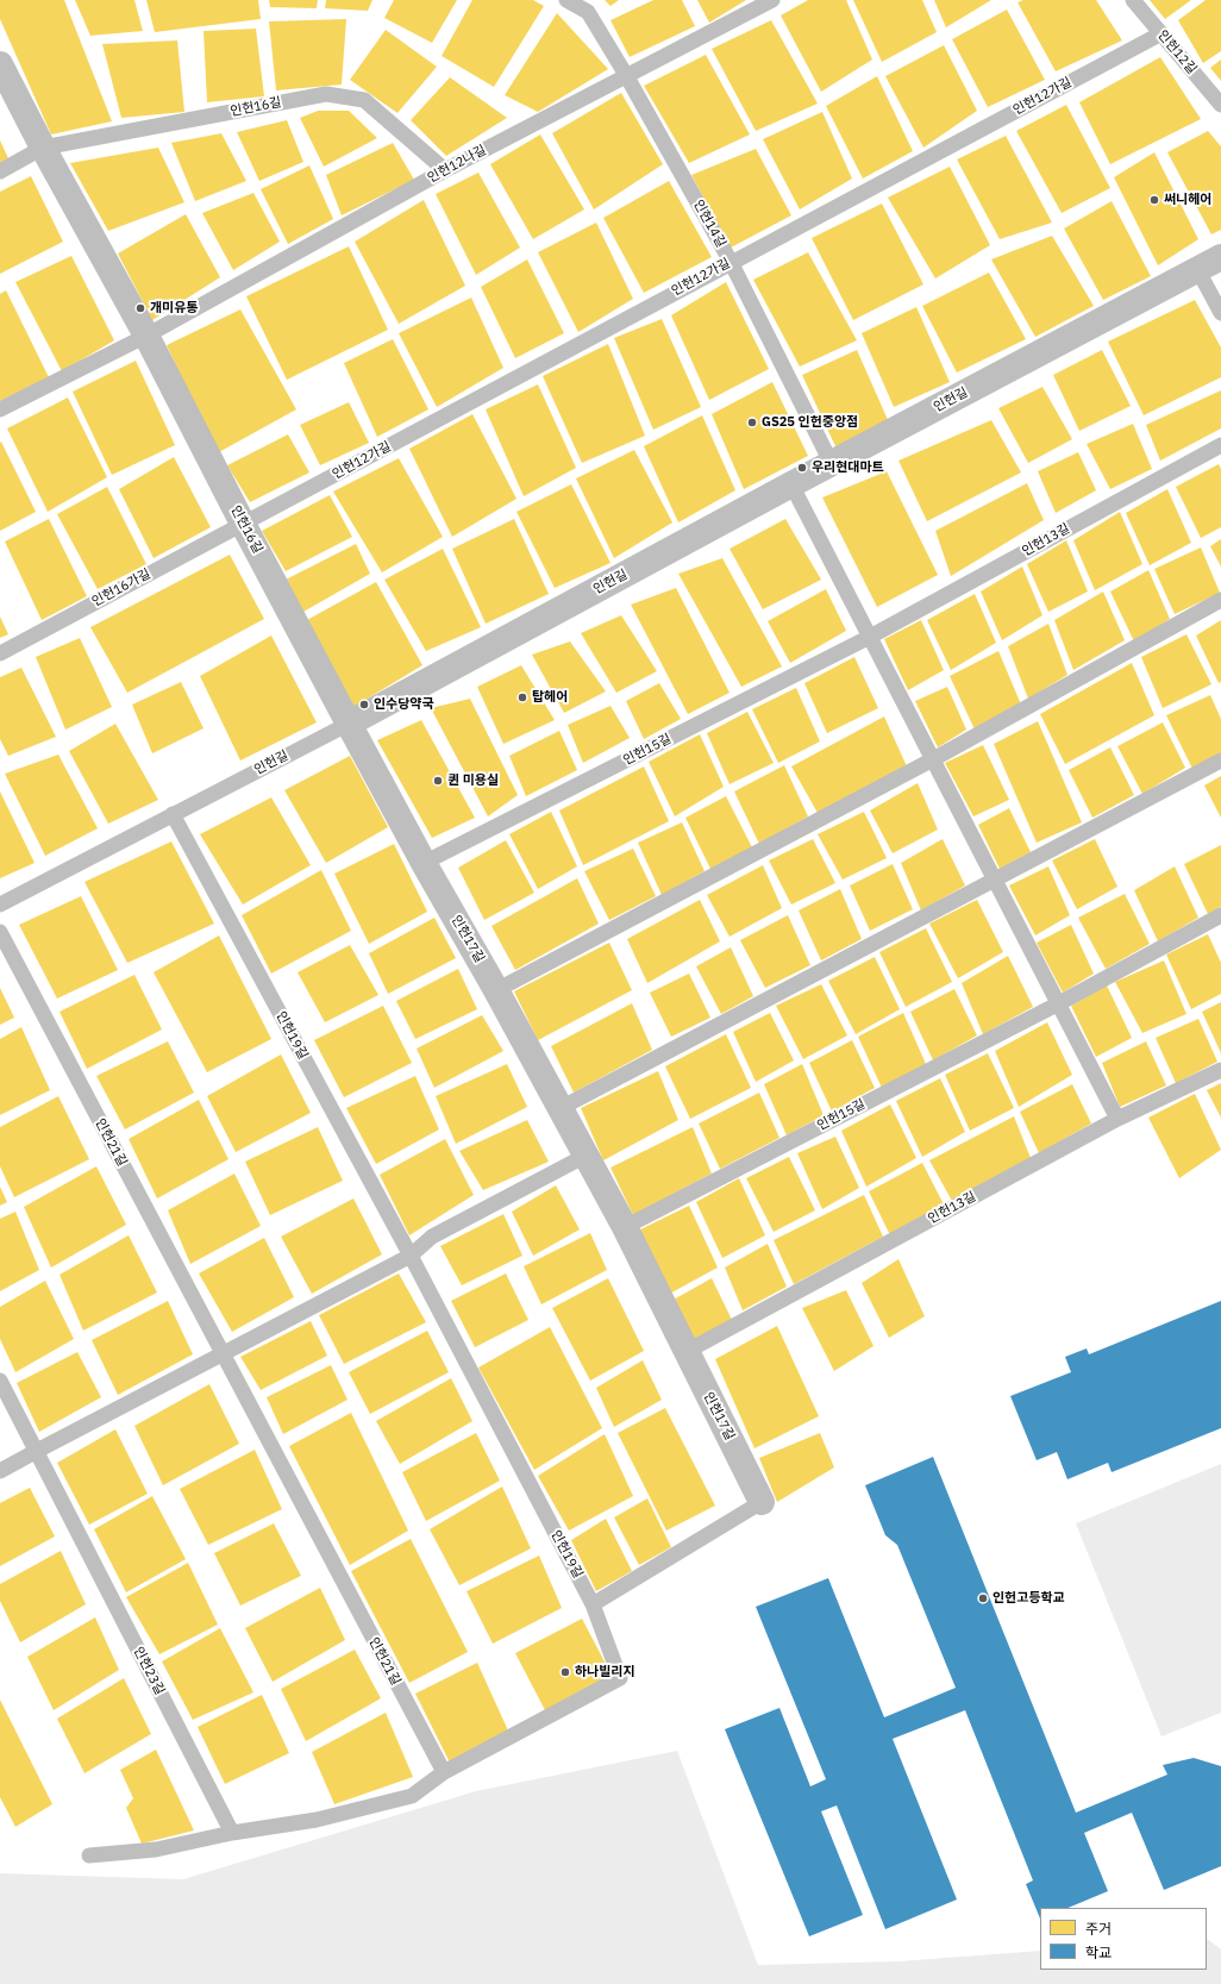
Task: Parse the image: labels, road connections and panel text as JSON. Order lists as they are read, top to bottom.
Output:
{
  "streets": {
    "street": ["인헌16길", "인헌길", "인헌17길"],
    "lane": [
      "인헌12길",
      "인헌12가길",
      "인헌12나길",
      "인헌14길",
      "인헌13길",
      "인헌16가길",
      "인헌15길",
      "인헌19길",
      "인헌21길",
      "인헌23길"
    ]
  },
  "crossings": [
    ["인헌12길", "인헌12가길"],
    ["인헌12가길", "인헌16길"],
    ["인헌12가길", "인헌14길"],
    ["인헌12가길", "인헌16가길"],
    ["인헌16길", "인헌12나길"],
    ["인헌16길", "인헌길"],
    ["인헌16길", "인헌16가길"],
    ["인헌16길", "인헌17길"],
    ["인헌12나길", "인헌14길"],
    ["인헌14길", "인헌길"],
    ["인헌길", "인헌17길"],
    ["인헌길", "인헌19길"],
    ["인헌13길", "인헌15길"],
    ["인헌13길", "인헌17길"],
    ["인헌15길", "인헌17길"],
    ["인헌17길", "인헌19길"],
    ["인헌19길", "인헌21길"]
  ],
  "places": [
    "써니헤어",
    "개미유통",
    "GS25 인헌중앙점",
    "우리현대마트",
    "탑헤어",
    "인수당약국",
    "퀸 미용실",
    "인헌고등학교",
    "하나빌리지"
  ],
  "legend": ["주거", "학교"]
}
